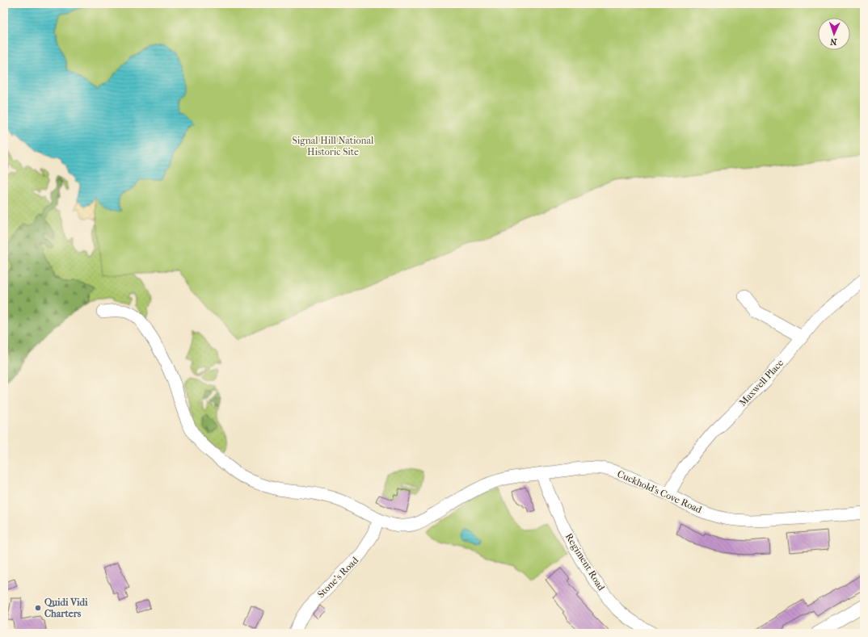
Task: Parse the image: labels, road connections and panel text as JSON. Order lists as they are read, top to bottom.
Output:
{
  "streets": {
    "street": [
      "Maxwell Place",
      "Cuckhold's Cove Road",
      "Regiment Road",
      "Stone's Road"
    ]
  },
  "crossings": [
    ["Maxwell Place", "Cuckhold's Cove Road"],
    ["Cuckhold's Cove Road", "Regiment Road"],
    ["Cuckhold's Cove Road", "Stone's Road"]
  ],
  "parks": ["Signal Hill National Historic Site"],
  "places": ["Quidi Vidi Charters"],
  "north": "bottom"
}
